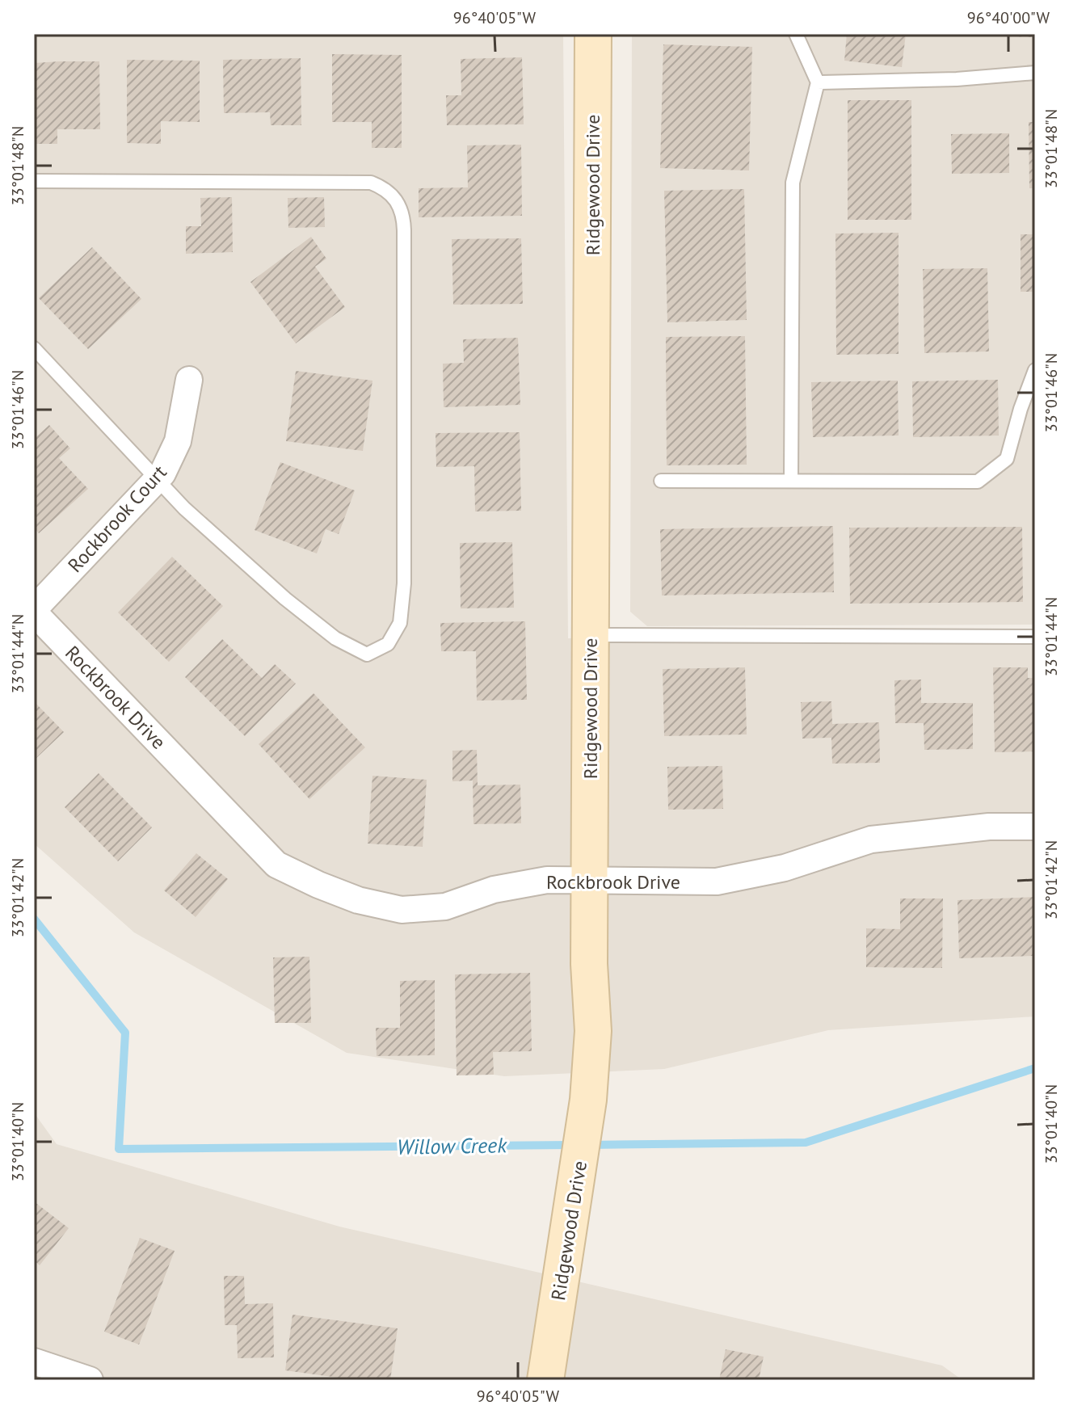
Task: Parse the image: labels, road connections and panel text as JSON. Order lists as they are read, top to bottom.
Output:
{
  "streets": {
    "street": ["Ridgewood Drive", "Rockbrook Court", "Rockbrook Drive"]
  },
  "crossings": [
    ["Ridgewood Drive", "Rockbrook Drive"],
    ["Rockbrook Court", "Rockbrook Drive"]
  ],
  "water": ["Willow Creek"],
  "coordinates": [
    "96°40'05\"W",
    "96°40'00\"W",
    "33°01'48\"N",
    "33°01'46\"N",
    "33°01'44\"N",
    "33°01'42\"N",
    "33°01'40\"N"
  ]
}
